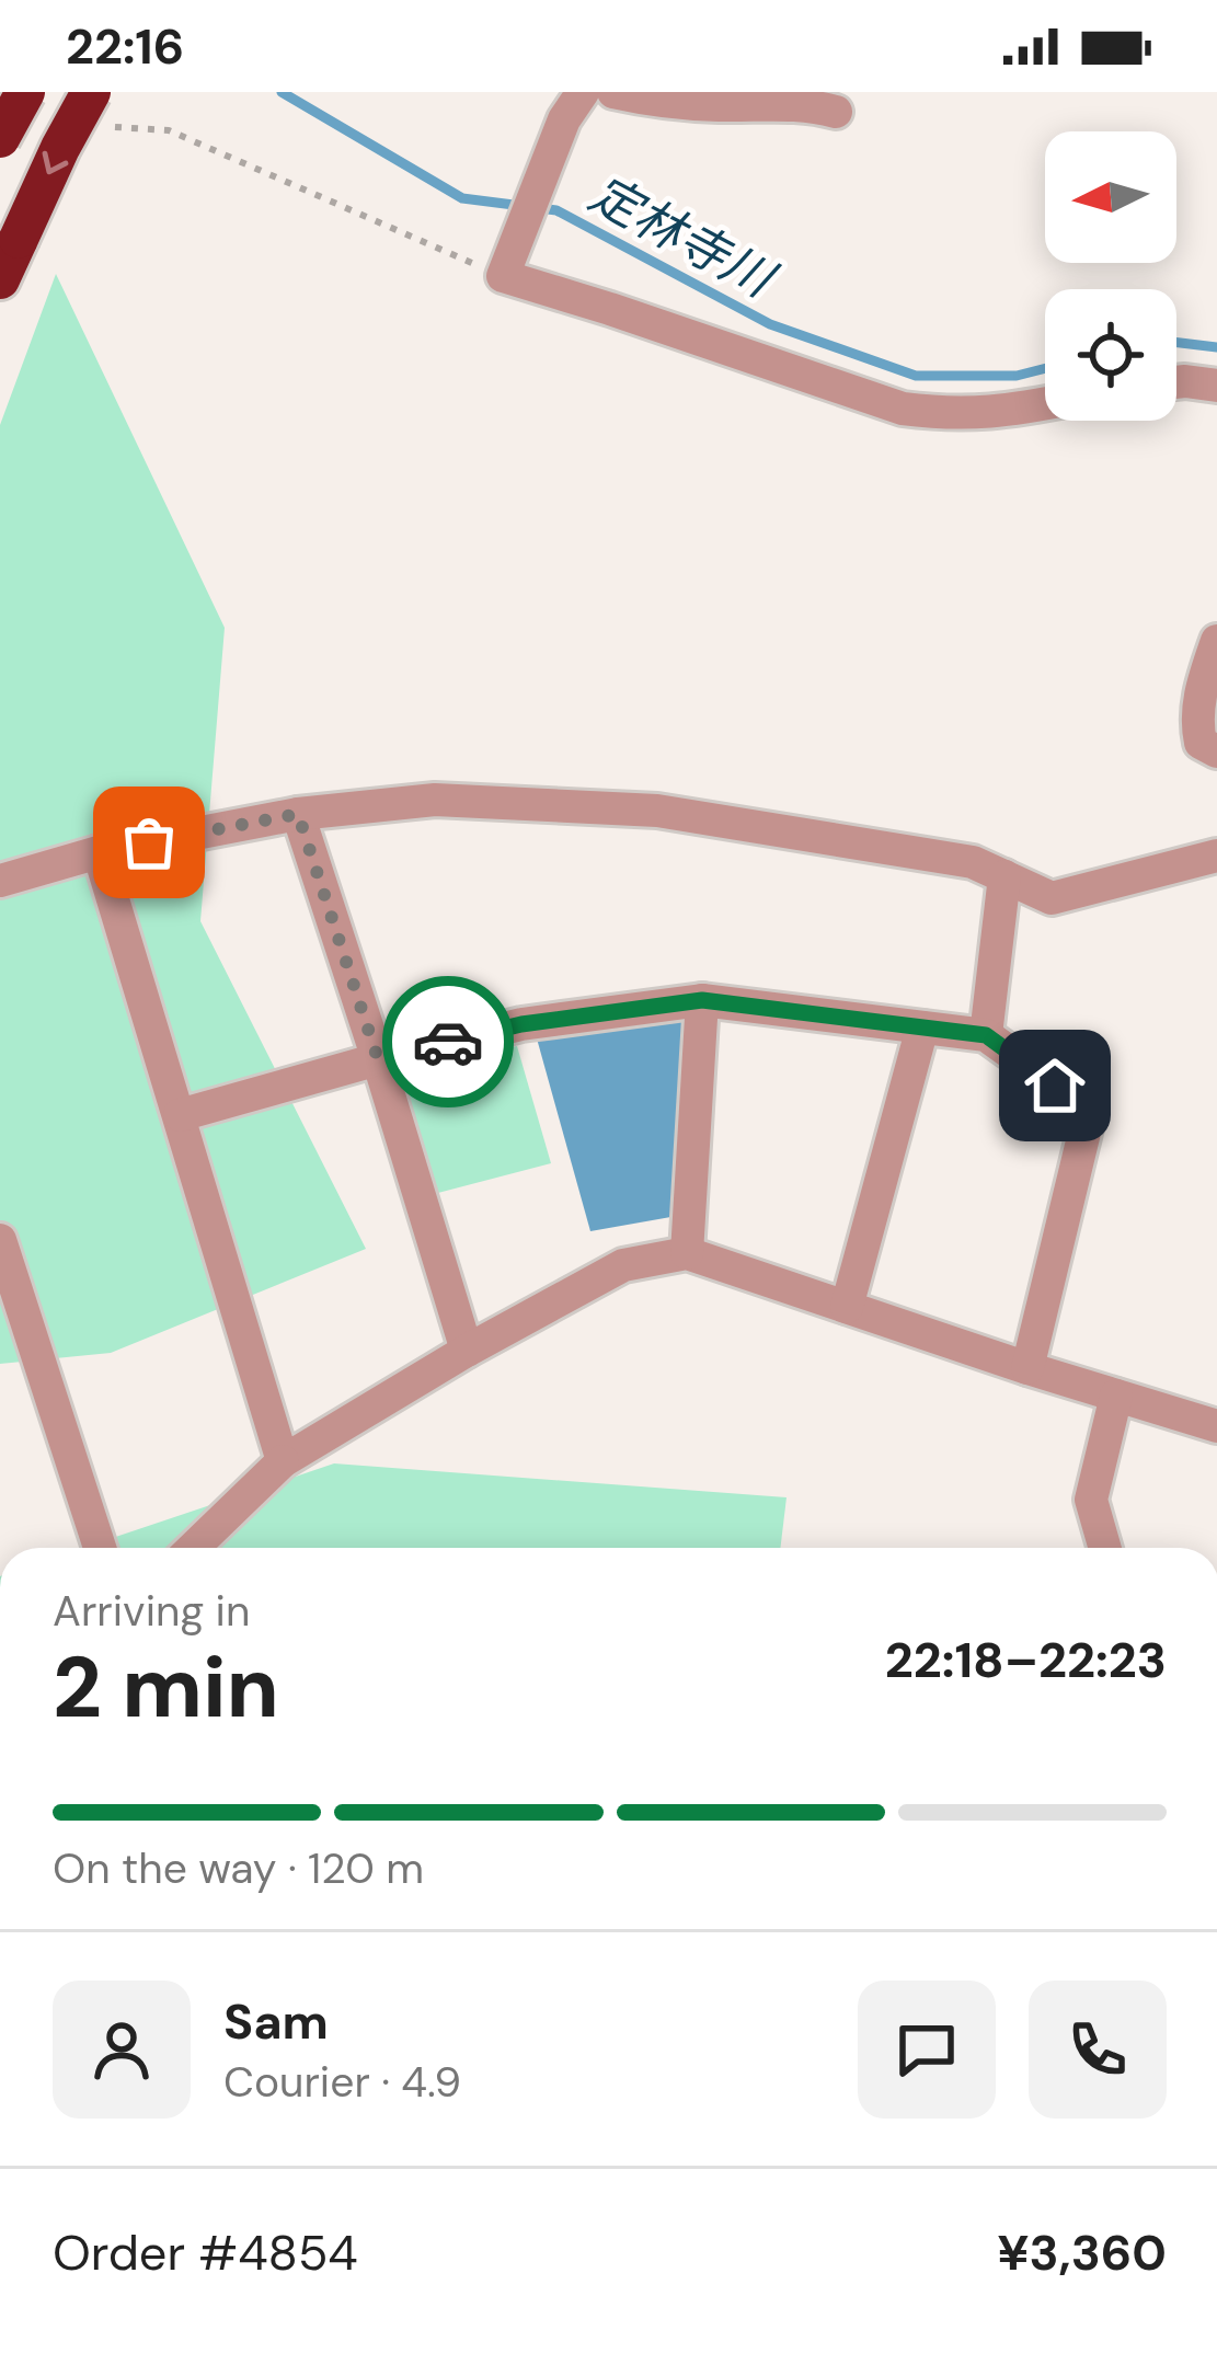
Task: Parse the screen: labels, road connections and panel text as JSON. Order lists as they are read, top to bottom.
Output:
{
  "water": ["定林寺川"],
  "north": "left",
  "page": {
    "status": "22:16",
    "heading": ["2 min", "Arriving in", "22:18–22:23"],
    "panel": [
      "Sam",
      "Courier · 4.9",
      "Order #4854",
      "¥3,360"
    ],
    "bar": "On the way · 120 m"
  }
}
